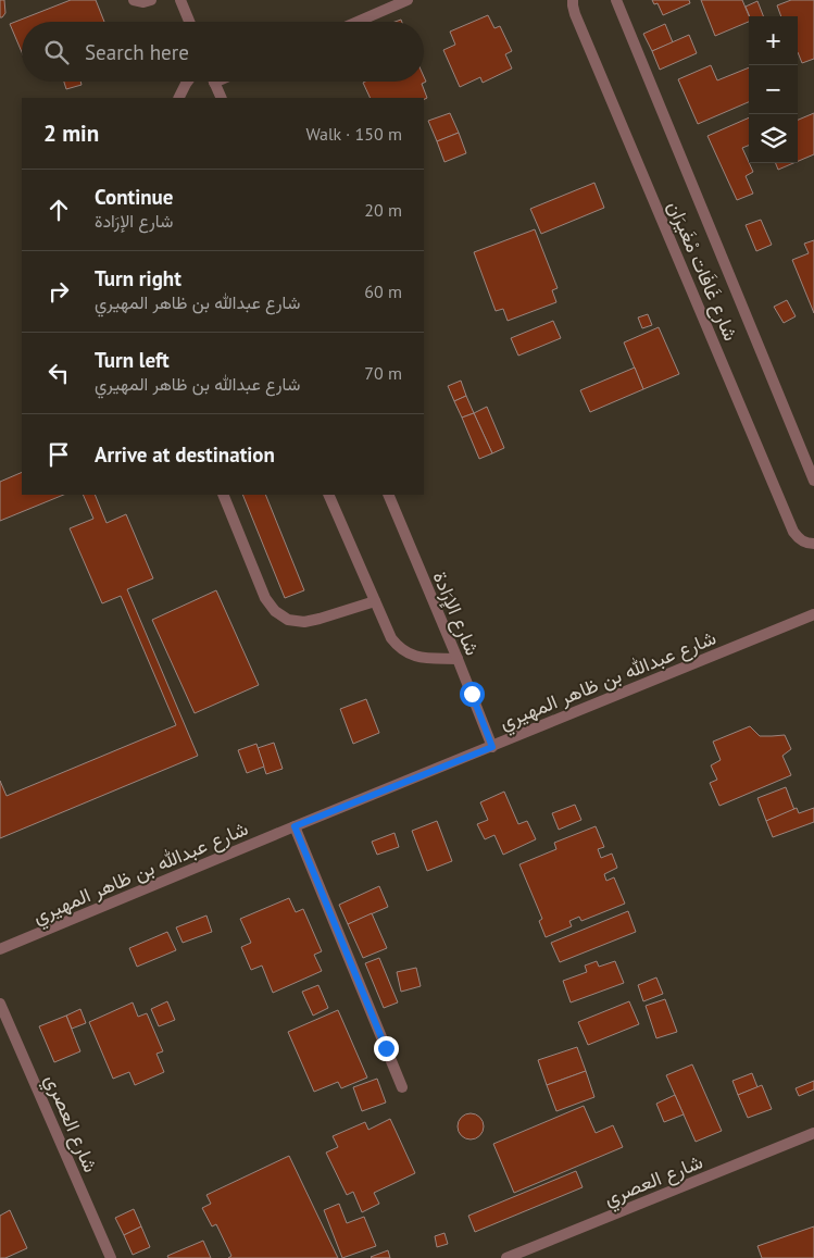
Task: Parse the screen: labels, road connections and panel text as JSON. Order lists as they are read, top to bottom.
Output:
{
  "streets": {
    "street": [
      "شارع غَافَات مْغَيرَان",
      "شارع الإرَادة",
      "شارع عبدالله بن ظاهر المهيري",
      "شارع العصري"
    ]
  },
  "crossings": [
    ["شارع الإرَادة", "شارع عبدالله بن ظاهر المهيري"]
  ],
  "page": {
    "map_buttons": ["+", "−"],
    "search": "Search here",
    "heading": ["2 min", "Walk · 150 m"],
    "list": [
      ["Continue", "شارع الإرَادة", "20 m"],
      ["Turn right", "شارع عبدالله بن ظاهر المهيري", "60 m"],
      ["Turn left", "شارع عبدالله بن ظاهر المهيري", "70 m"],
      "Arrive at destination"
    ]
  }
}
